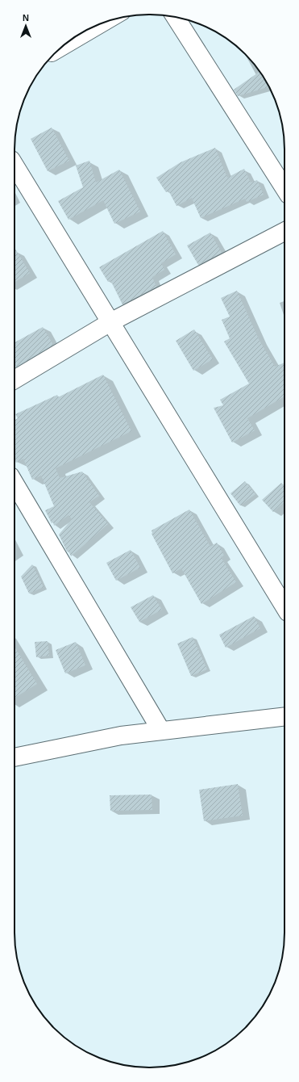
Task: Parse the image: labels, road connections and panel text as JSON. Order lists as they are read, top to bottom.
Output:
{
  "north": "top"
}
